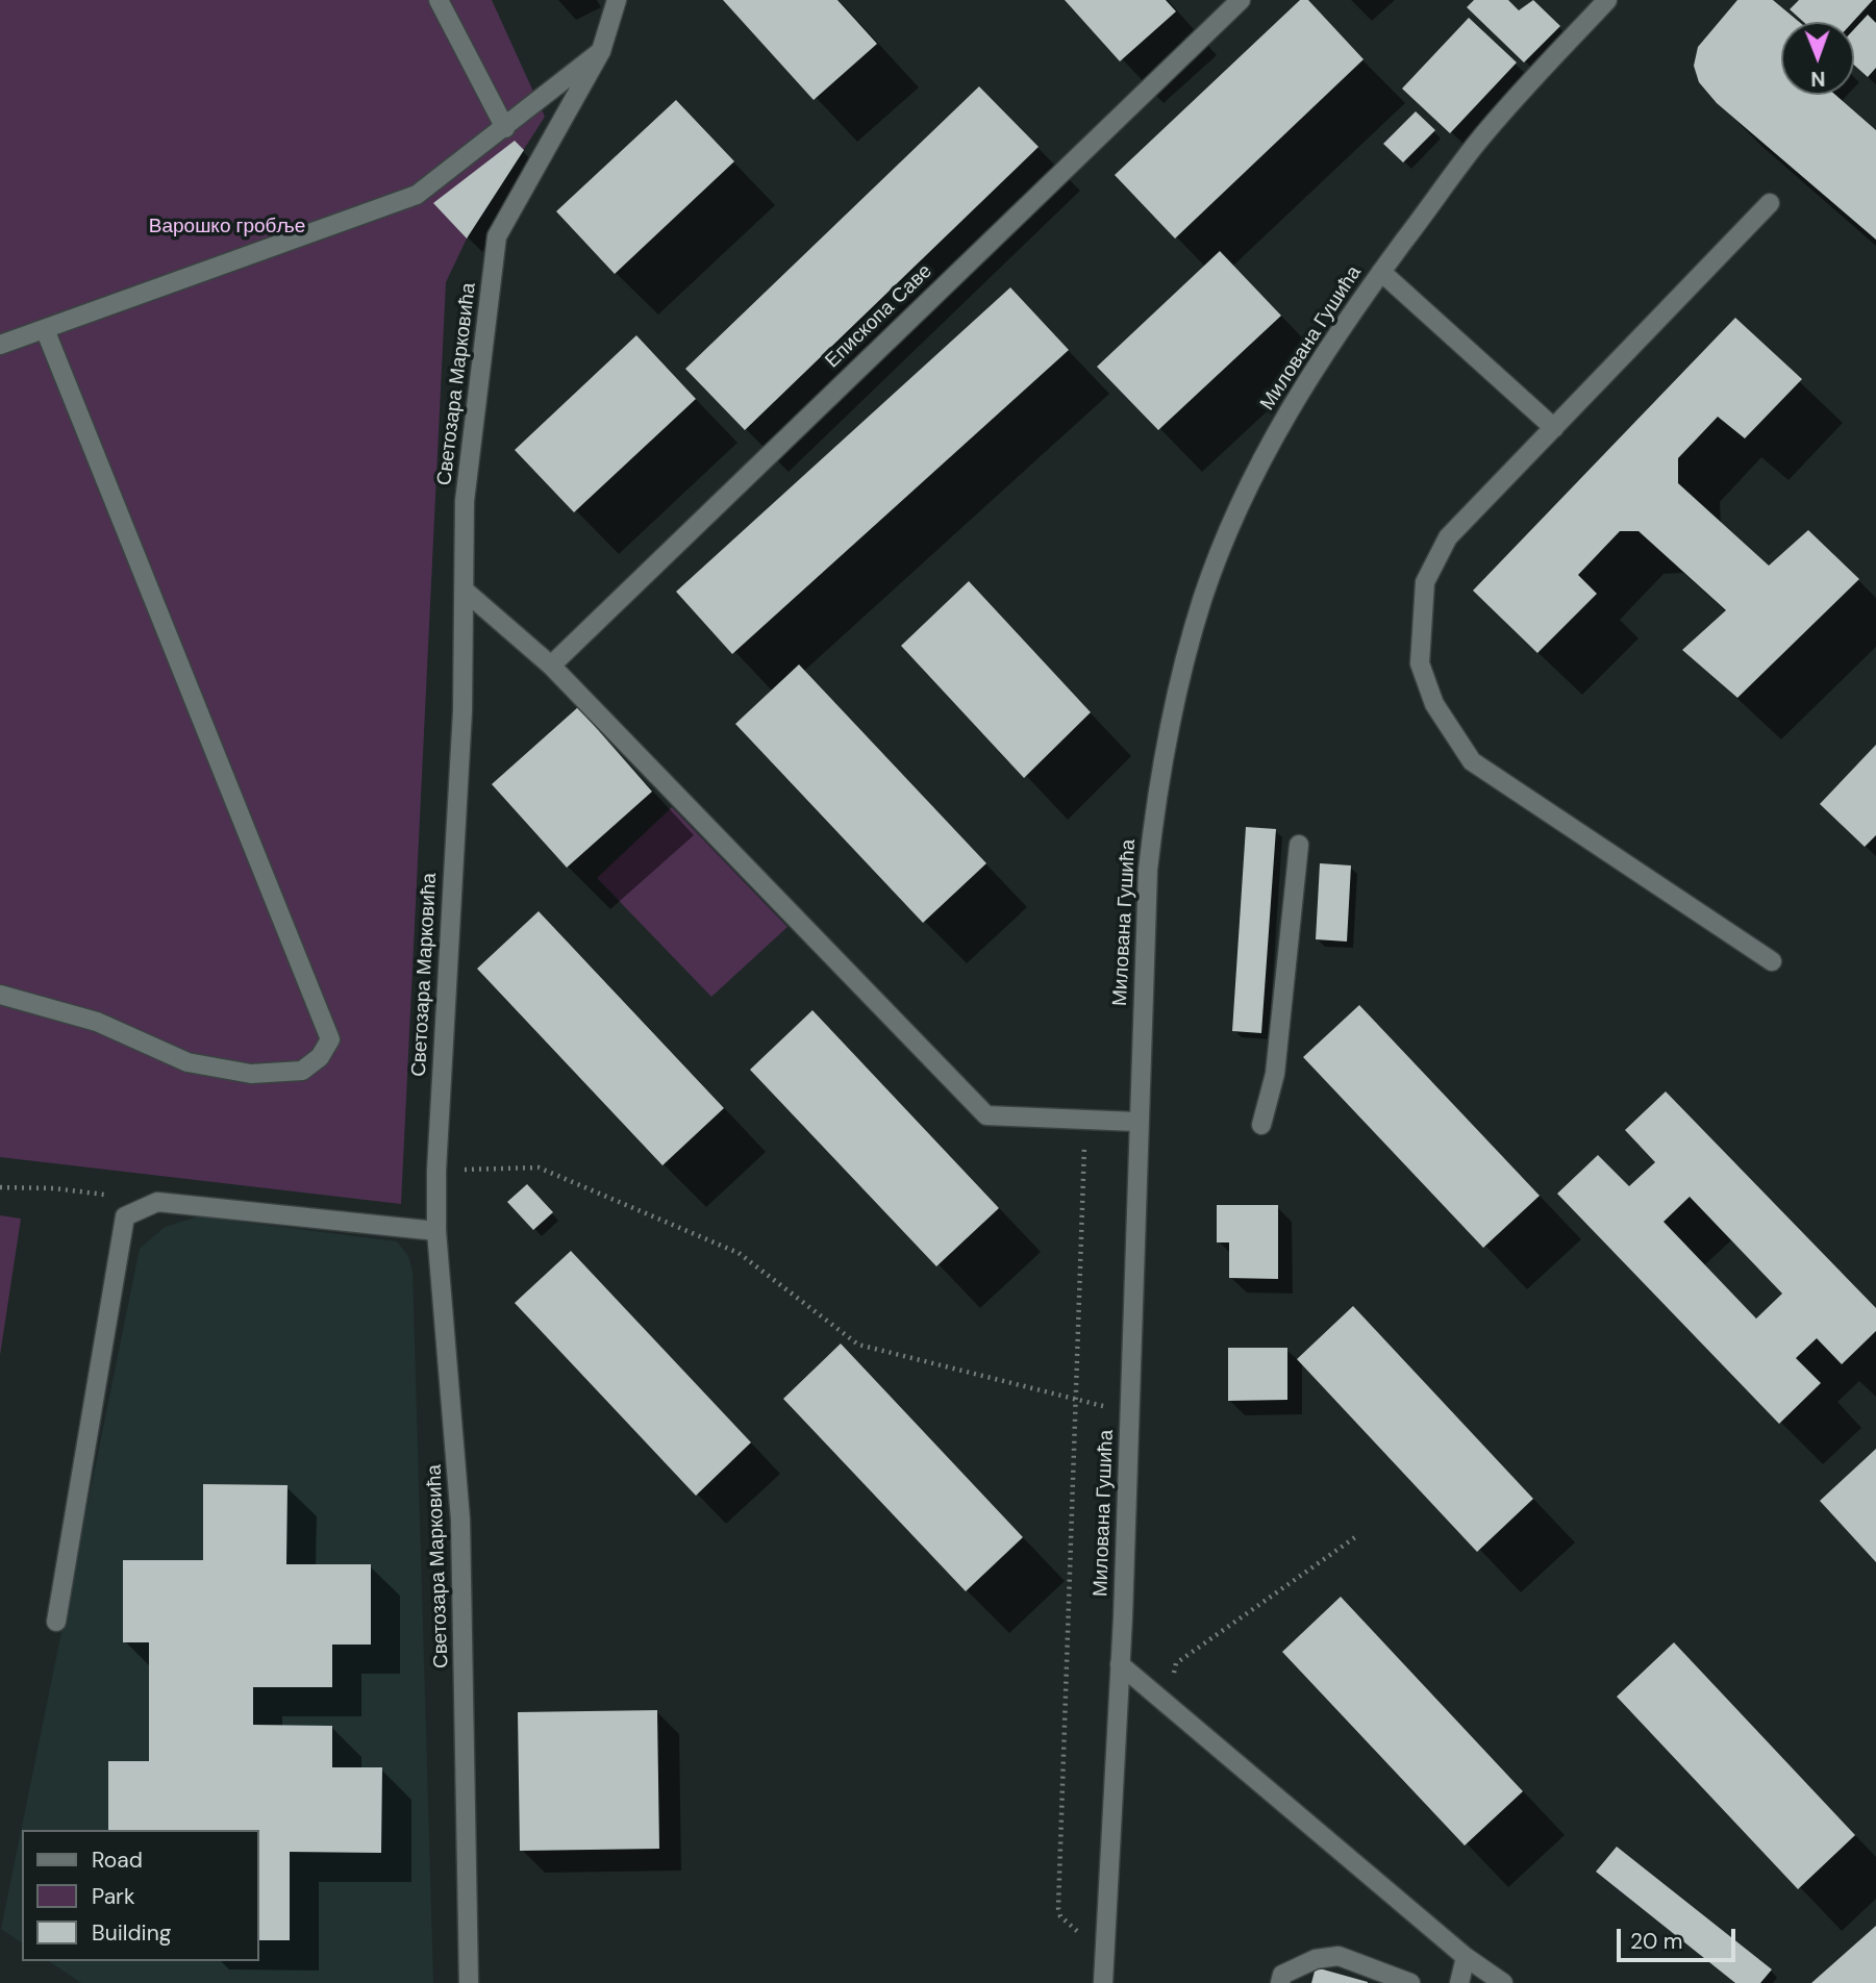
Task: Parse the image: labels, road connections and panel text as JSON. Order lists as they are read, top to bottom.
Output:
{
  "streets": {
    "street": ["Епископа Саве", "Милована Гушића", "Светозара Марковића"]
  },
  "parks": ["Варошко гробље"],
  "legend": ["Road", "Park", "Building"],
  "scale_bar": "20 m",
  "north": "bottom"
}
